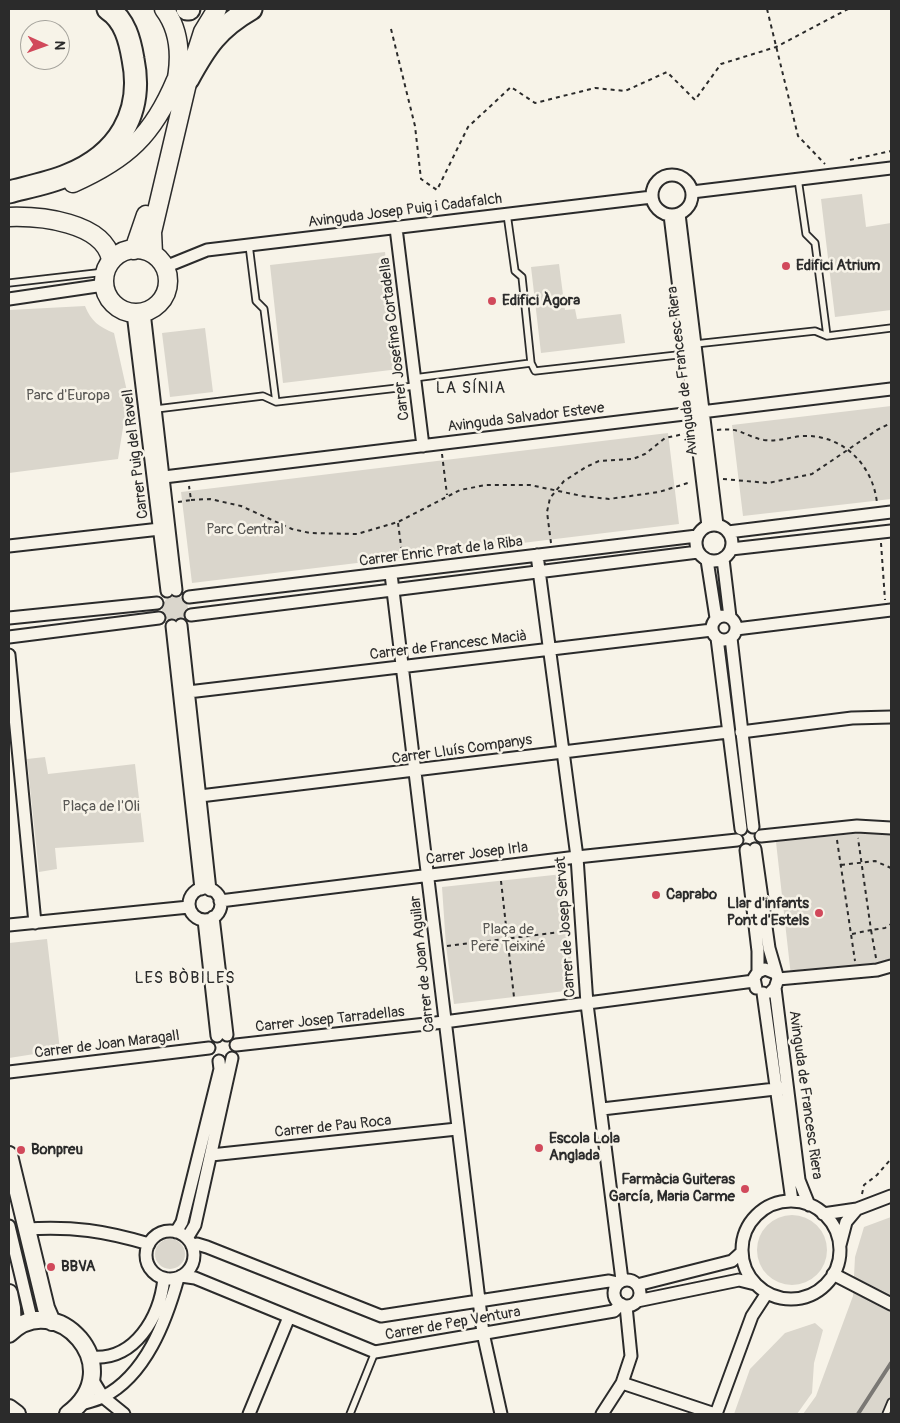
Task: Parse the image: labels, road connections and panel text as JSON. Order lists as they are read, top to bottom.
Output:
{
  "streets": {
    "street": [
      "Avinguda Josep Puig i Cadafalch",
      "Carrer Josefina Cortadella",
      "Avinguda de Francesc Riera",
      "Avinguda Salvador Esteve",
      "Carrer Puig del Ravell",
      "Carrer Enric Prat de la Riba",
      "Carrer de Francesc Macià",
      "Carrer Lluís Companys",
      "Carrer Josep Irla",
      "Carrer de Josep Servat",
      "Carrer de Joan Aguilar",
      "Carrer Josep Tarradellas",
      "Carrer de Joan Maragall",
      "Carrer de Pau Roca",
      "Carrer de Pep Ventura"
    ]
  },
  "crossings": [
    ["Avinguda Josep Puig i Cadafalch", "Carrer Josefina Cortadella"],
    ["Avinguda Josep Puig i Cadafalch", "Avinguda de Francesc Riera"],
    ["Avinguda Josep Puig i Cadafalch", "Carrer Puig del Ravell"],
    ["Carrer Josefina Cortadella", "Avinguda Salvador Esteve"],
    ["Avinguda de Francesc Riera", "Avinguda Salvador Esteve"],
    ["Avinguda de Francesc Riera", "Carrer Enric Prat de la Riba"],
    ["Avinguda de Francesc Riera", "Carrer Josep Irla"],
    ["Avinguda de Francesc Riera", "Carrer Josep Tarradellas"],
    ["Avinguda de Francesc Riera", "Carrer de Pep Ventura"],
    ["Avinguda Salvador Esteve", "Carrer Puig del Ravell"],
    ["Carrer Puig del Ravell", "Carrer Enric Prat de la Riba"],
    ["Carrer Enric Prat de la Riba", "Carrer de Josep Servat"],
    ["Carrer Enric Prat de la Riba", "Carrer de Joan Aguilar"],
    ["Carrer de Francesc Macià", "Carrer de Josep Servat"],
    ["Carrer de Francesc Macià", "Carrer de Joan Aguilar"],
    ["Carrer Lluís Companys", "Carrer de Josep Servat"],
    ["Carrer Lluís Companys", "Carrer de Joan Aguilar"],
    ["Carrer Josep Irla", "Carrer de Josep Servat"],
    ["Carrer Josep Irla", "Carrer de Joan Aguilar"],
    ["Carrer de Josep Servat", "Carrer Josep Tarradellas"],
    ["Carrer de Josep Servat", "Carrer de Pep Ventura"],
    ["Carrer de Joan Aguilar", "Carrer Josep Tarradellas"],
    ["Carrer de Joan Aguilar", "Carrer de Pau Roca"],
    ["Carrer de Joan Aguilar", "Carrer de Pep Ventura"],
    ["Carrer Josep Tarradellas", "Carrer de Joan Maragall"]
  ],
  "districts": ["LA SÍNIA", "LES BÒBILES"],
  "parks": [
    "Parc d'Europa",
    "Parc Central",
    "Plaça de l'Oli",
    "Plaça de Pere Teixiné"
  ],
  "places": [
    "Edifici Atrium",
    "Edifici Àgora",
    "Caprabo",
    "Llar d'infants Pont d'Estels",
    "Escola Lola Anglada",
    "Bonpreu",
    "Farmàcia Guiteras García, Maria Carme",
    "BBVA"
  ],
  "north": "right"
}
